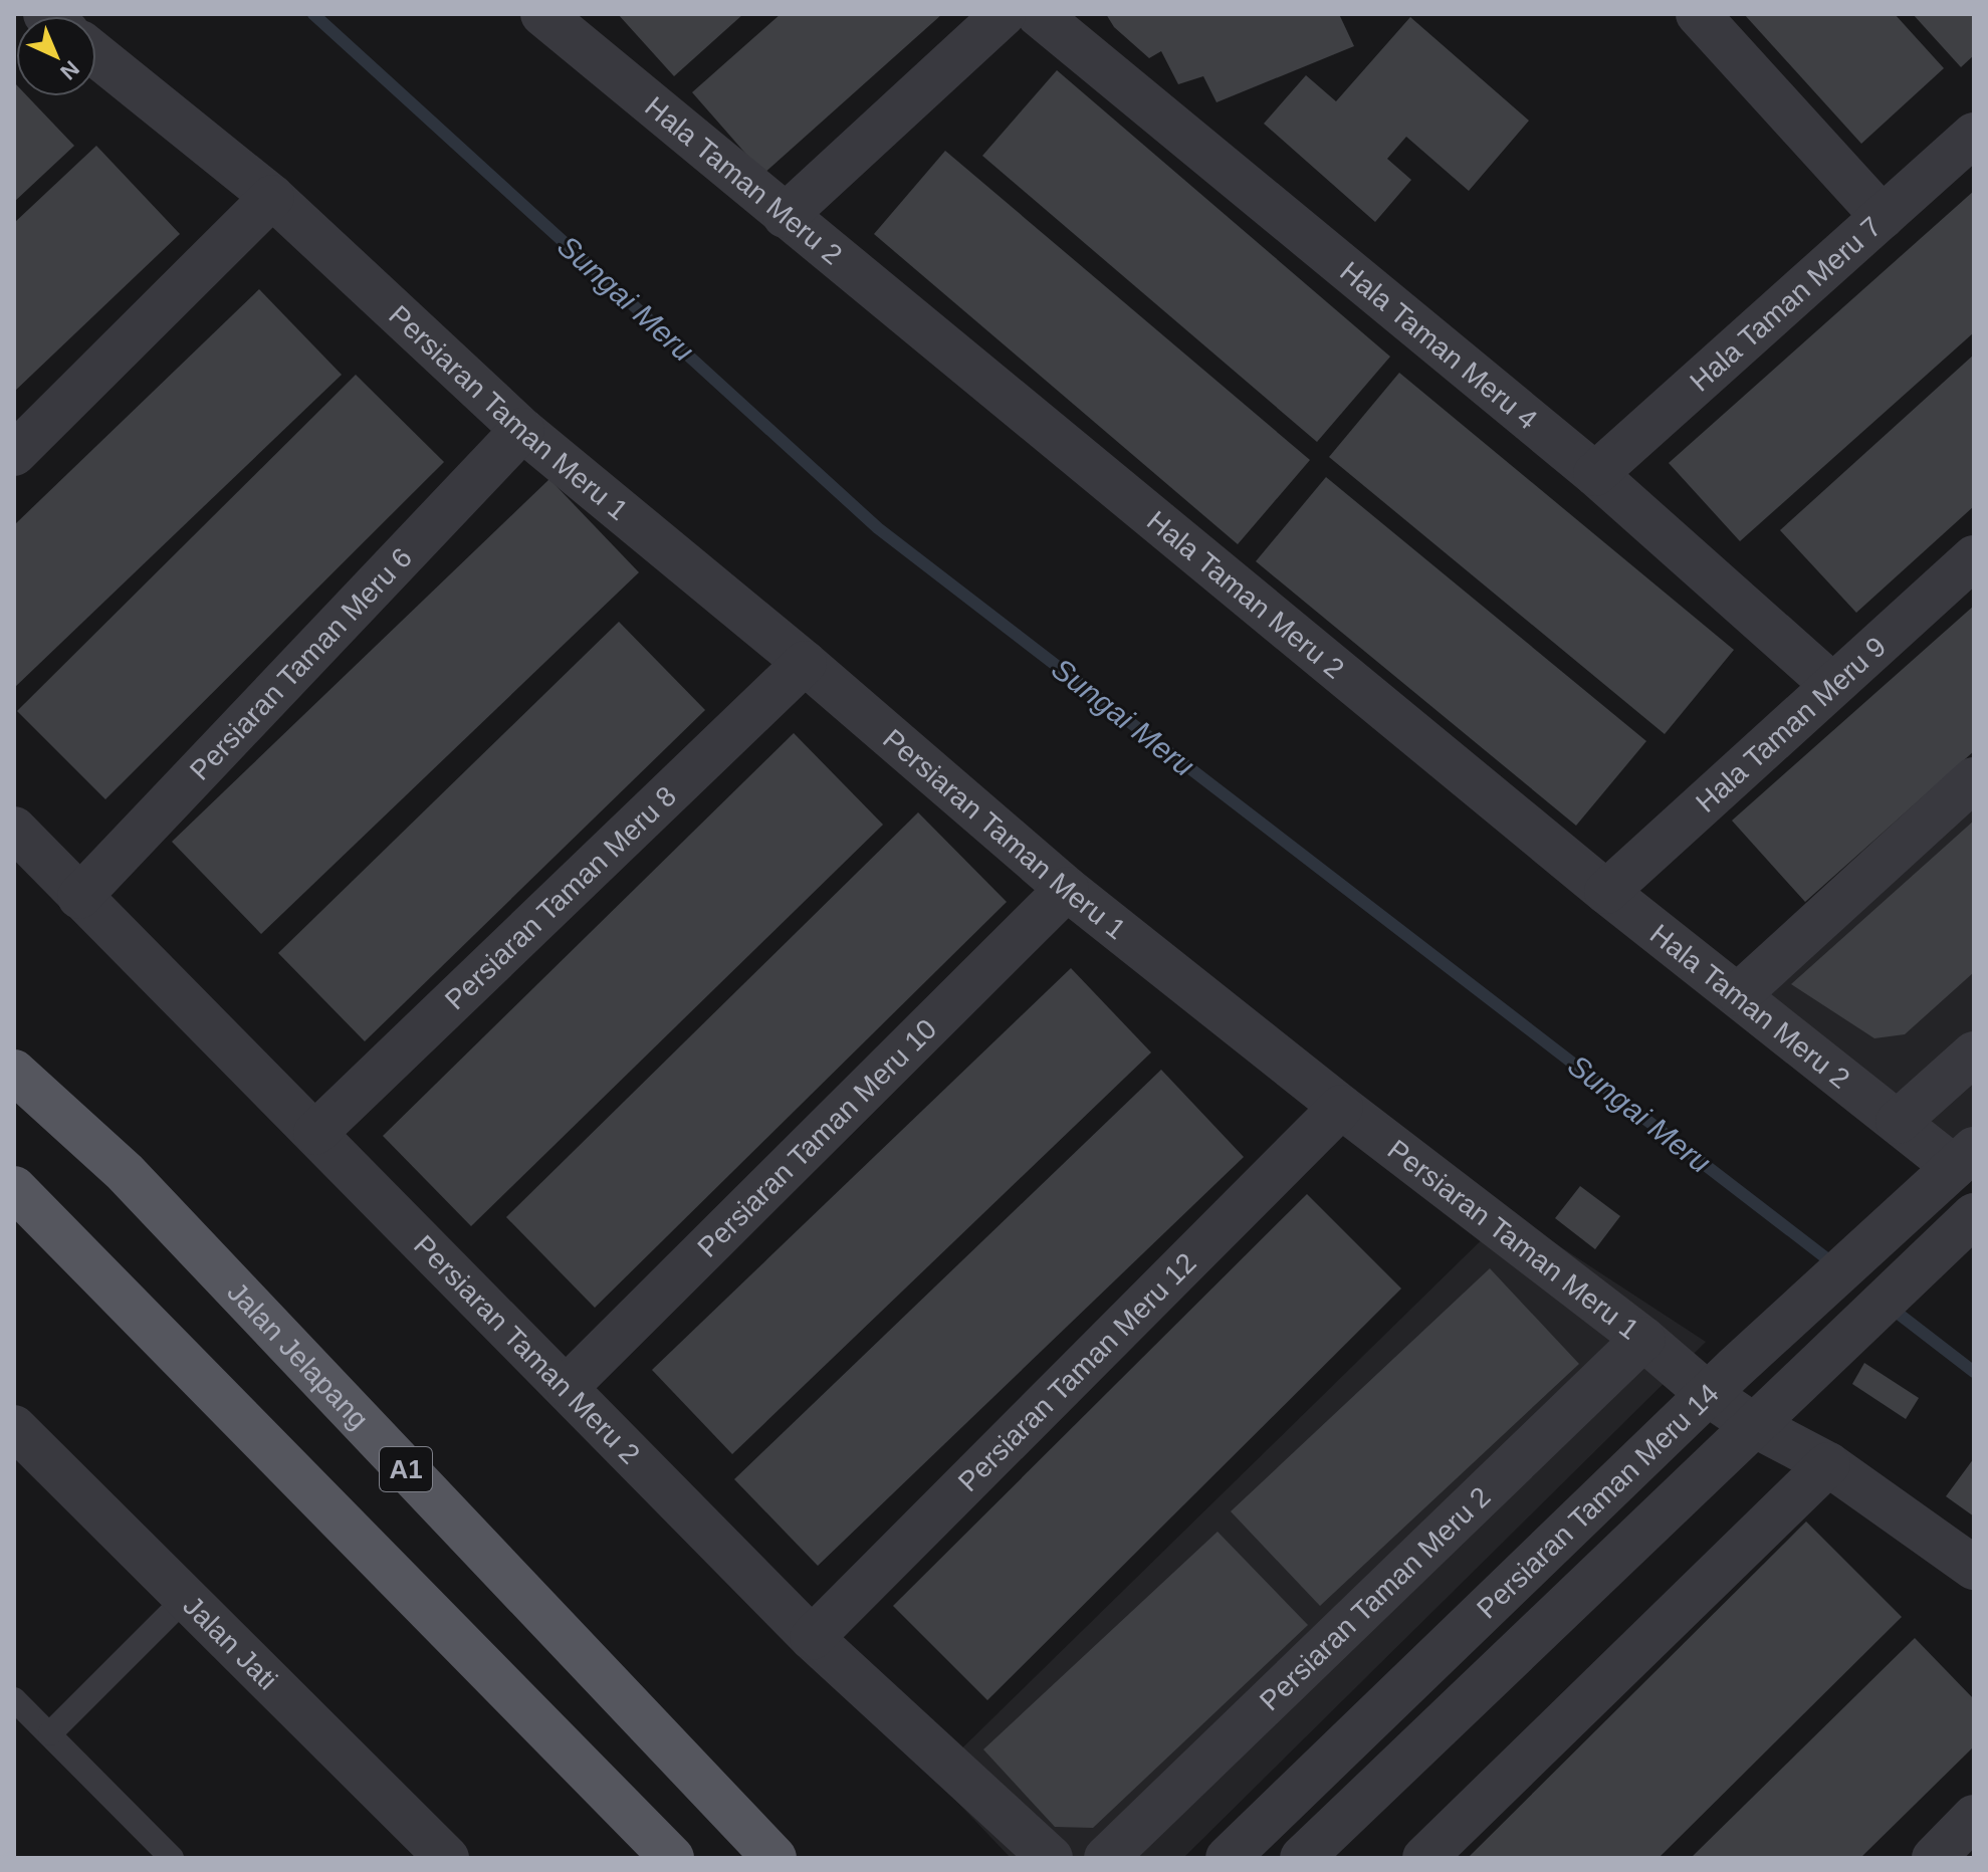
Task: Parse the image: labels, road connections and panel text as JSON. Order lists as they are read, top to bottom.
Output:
{
  "streets": {
    "main road": ["Jalan Jelapang", "A1"],
    "street": [
      "Hala Taman Meru 2",
      "Hala Taman Meru 7",
      "Hala Taman Meru 4",
      "Persiaran Taman Meru 1",
      "Persiaran Taman Meru 6",
      "Hala Taman Meru 9",
      "Persiaran Taman Meru 8",
      "Persiaran Taman Meru 10",
      "Persiaran Taman Meru 2",
      "Persiaran Taman Meru 12",
      "Persiaran Taman Meru 14",
      "Jalan Jati"
    ]
  },
  "crossings": [
    ["Hala Taman Meru 2", "Hala Taman Meru 9"],
    ["Hala Taman Meru 2", "Persiaran Taman Meru 14"],
    ["Hala Taman Meru 7", "Hala Taman Meru 4"],
    ["Hala Taman Meru 4", "Hala Taman Meru 9"],
    ["Persiaran Taman Meru 1", "Persiaran Taman Meru 6"],
    ["Persiaran Taman Meru 1", "Persiaran Taman Meru 8"],
    ["Persiaran Taman Meru 1", "Persiaran Taman Meru 10"],
    ["Persiaran Taman Meru 1", "Persiaran Taman Meru 2"],
    ["Persiaran Taman Meru 1", "Persiaran Taman Meru 12"],
    ["Persiaran Taman Meru 1", "Persiaran Taman Meru 14"],
    ["Persiaran Taman Meru 6", "Persiaran Taman Meru 2"],
    ["Persiaran Taman Meru 8", "Persiaran Taman Meru 2"],
    ["Persiaran Taman Meru 10", "Persiaran Taman Meru 2"],
    ["Persiaran Taman Meru 2", "Persiaran Taman Meru 12"]
  ],
  "water": ["Sungai Meru"],
  "north": "bottom right"
}
